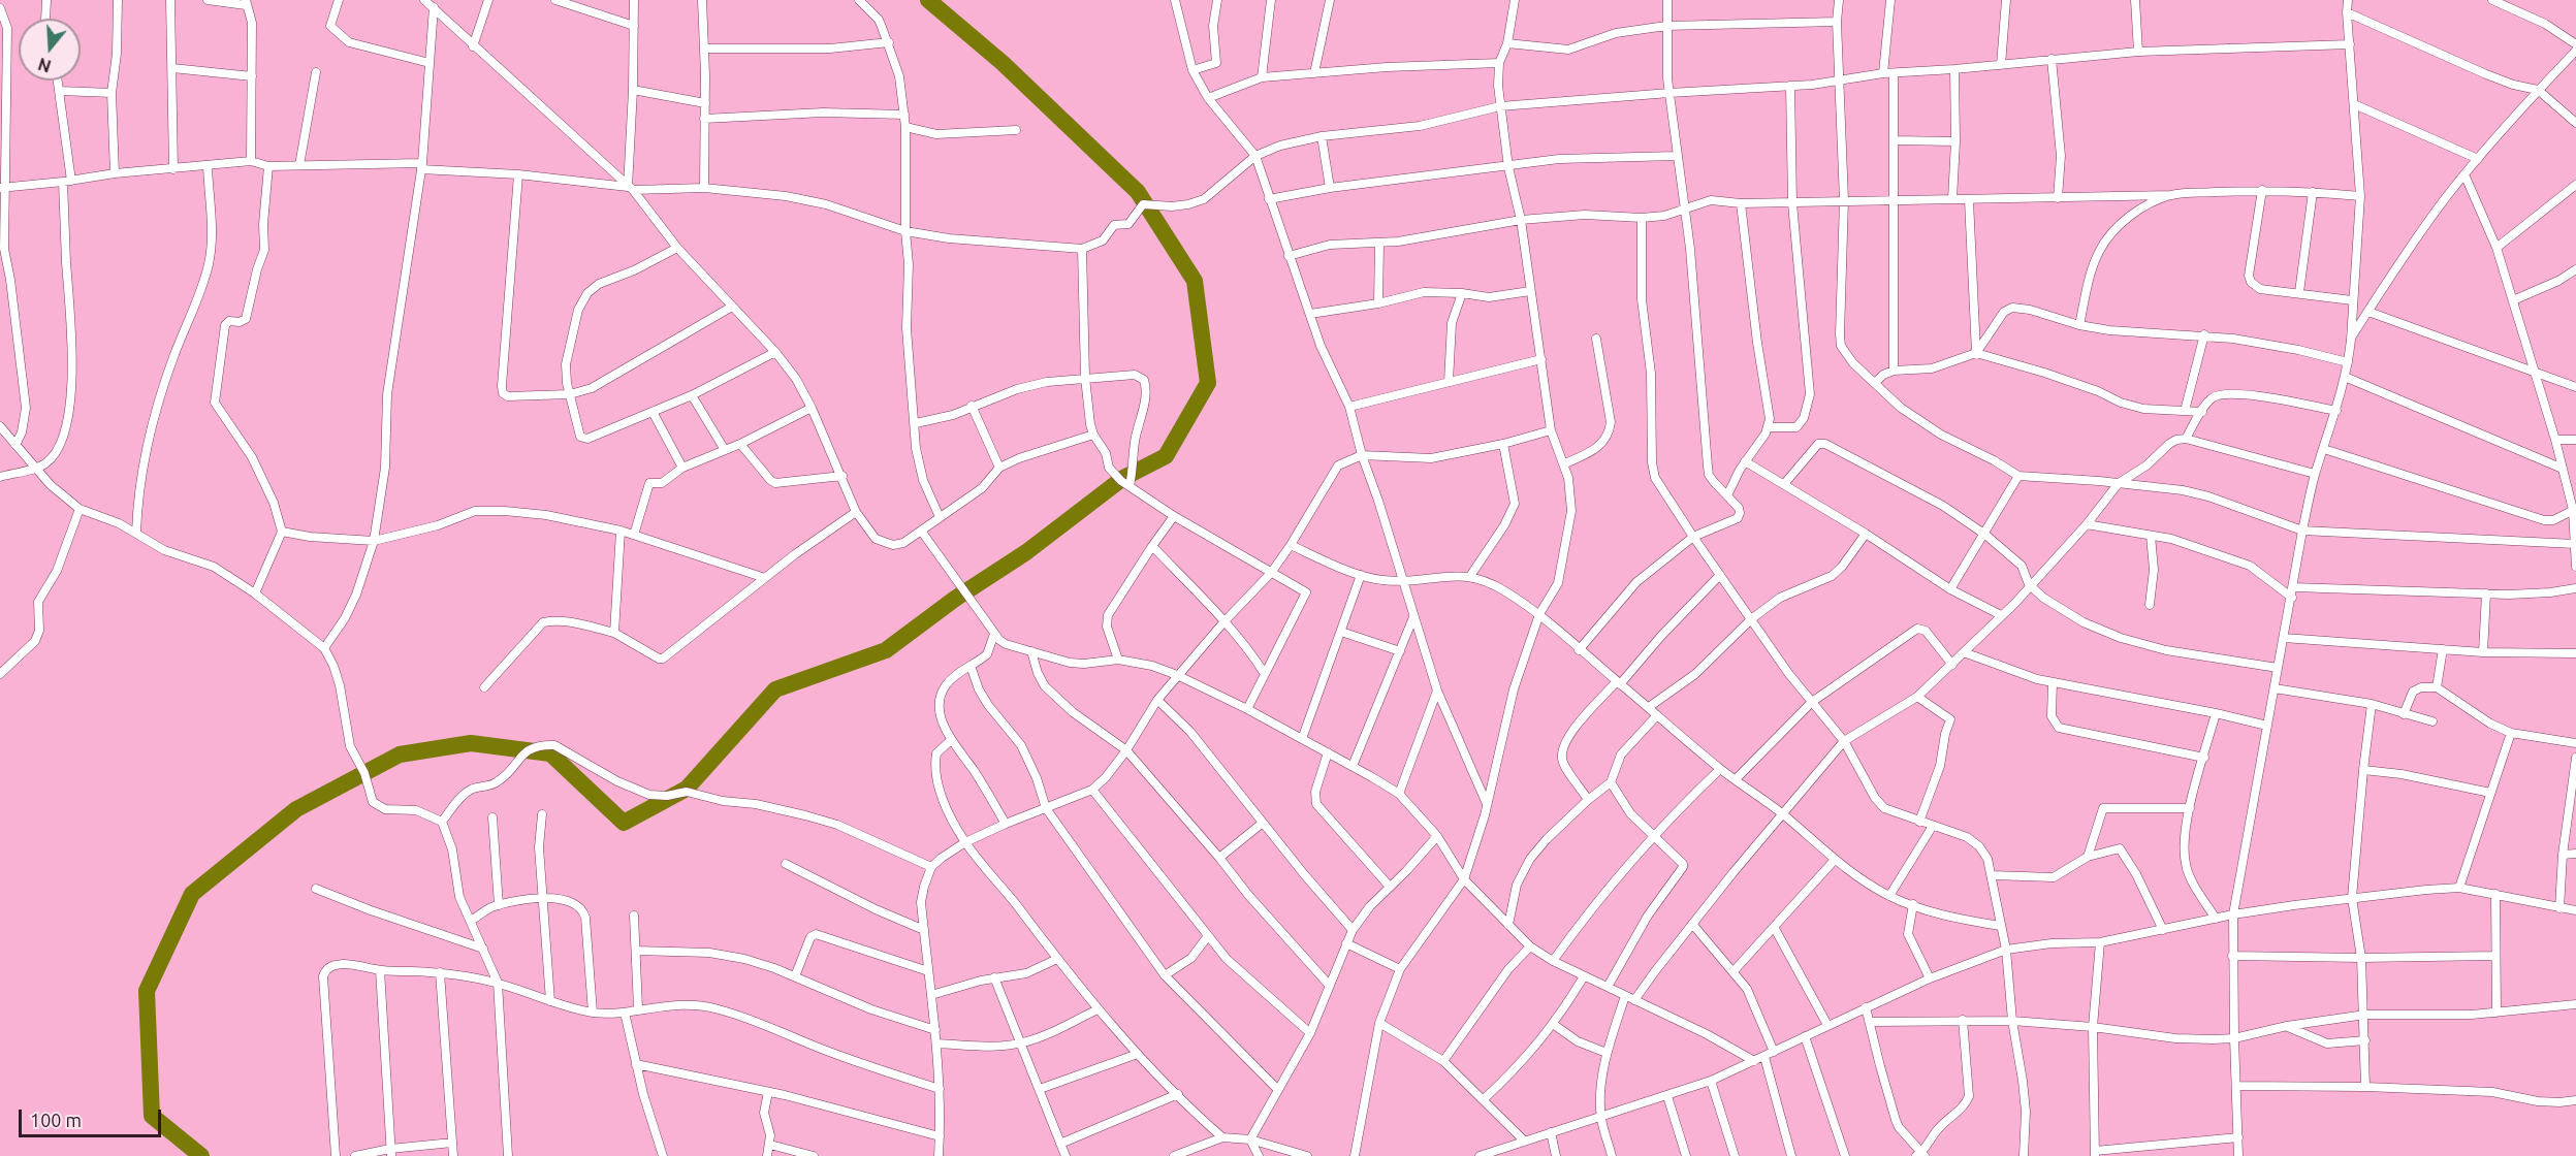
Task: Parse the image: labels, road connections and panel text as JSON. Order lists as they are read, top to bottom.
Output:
{
  "scale_bar": "100 m",
  "north": "bottom"
}
